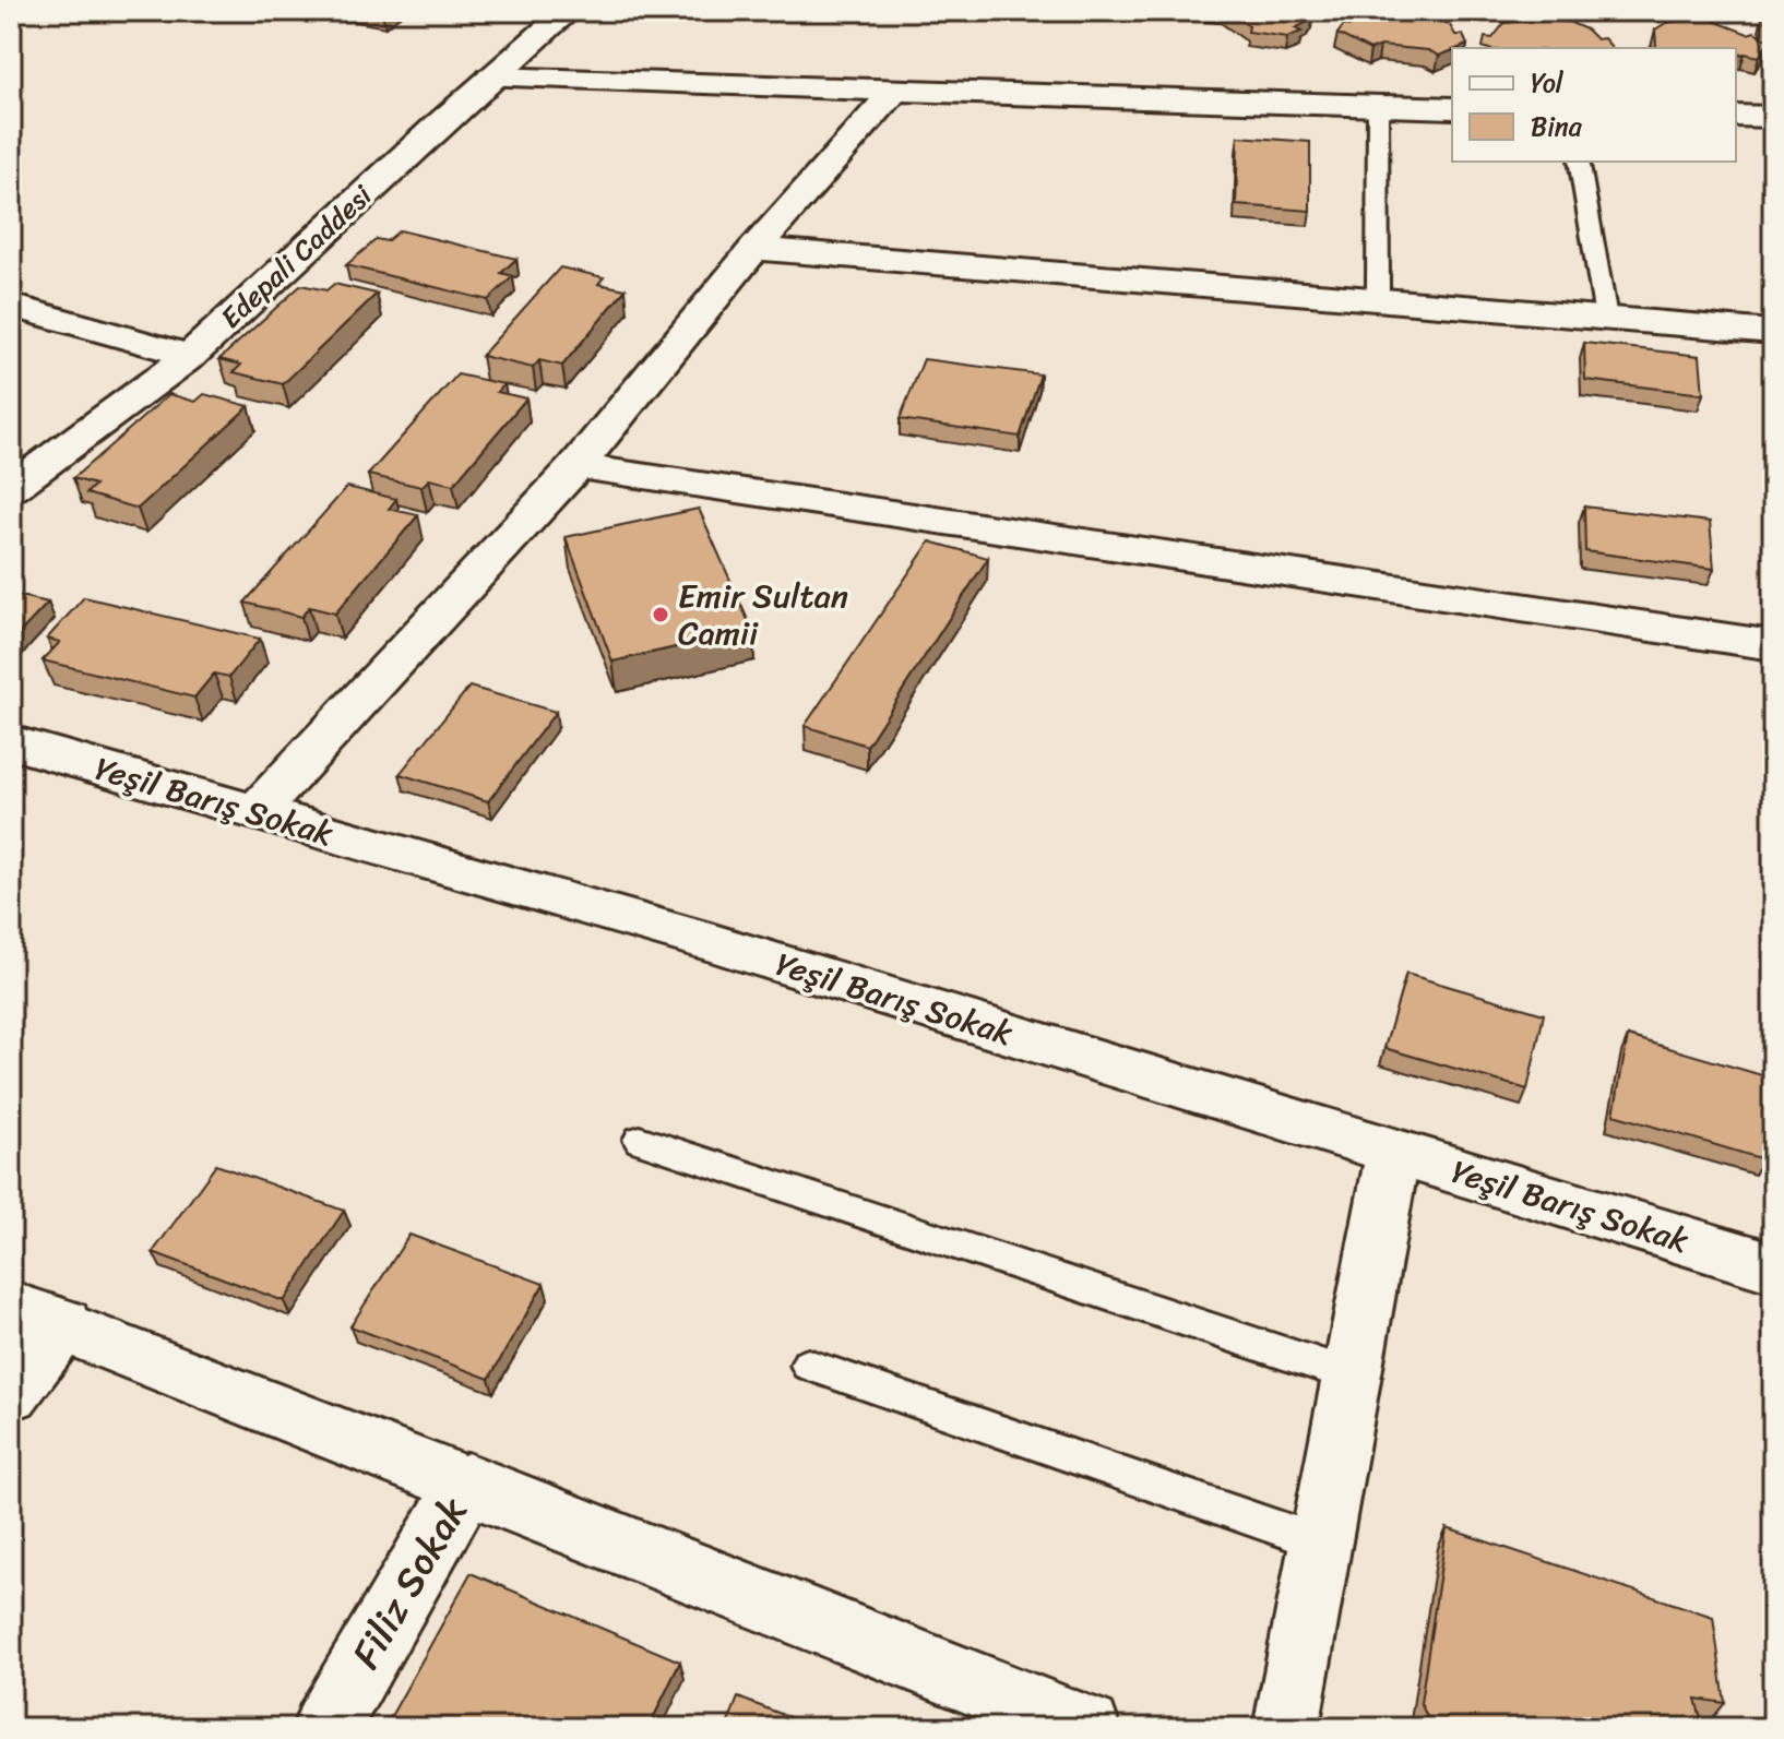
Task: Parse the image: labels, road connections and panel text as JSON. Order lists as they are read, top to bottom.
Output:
{
  "streets": {
    "street": ["Edepali Caddesi", "Yeşil Barış Sokak", "Filiz Sokak"]
  },
  "places": ["Emir Sultan Camii"],
  "legend": ["Yol", "Bina"]
}
